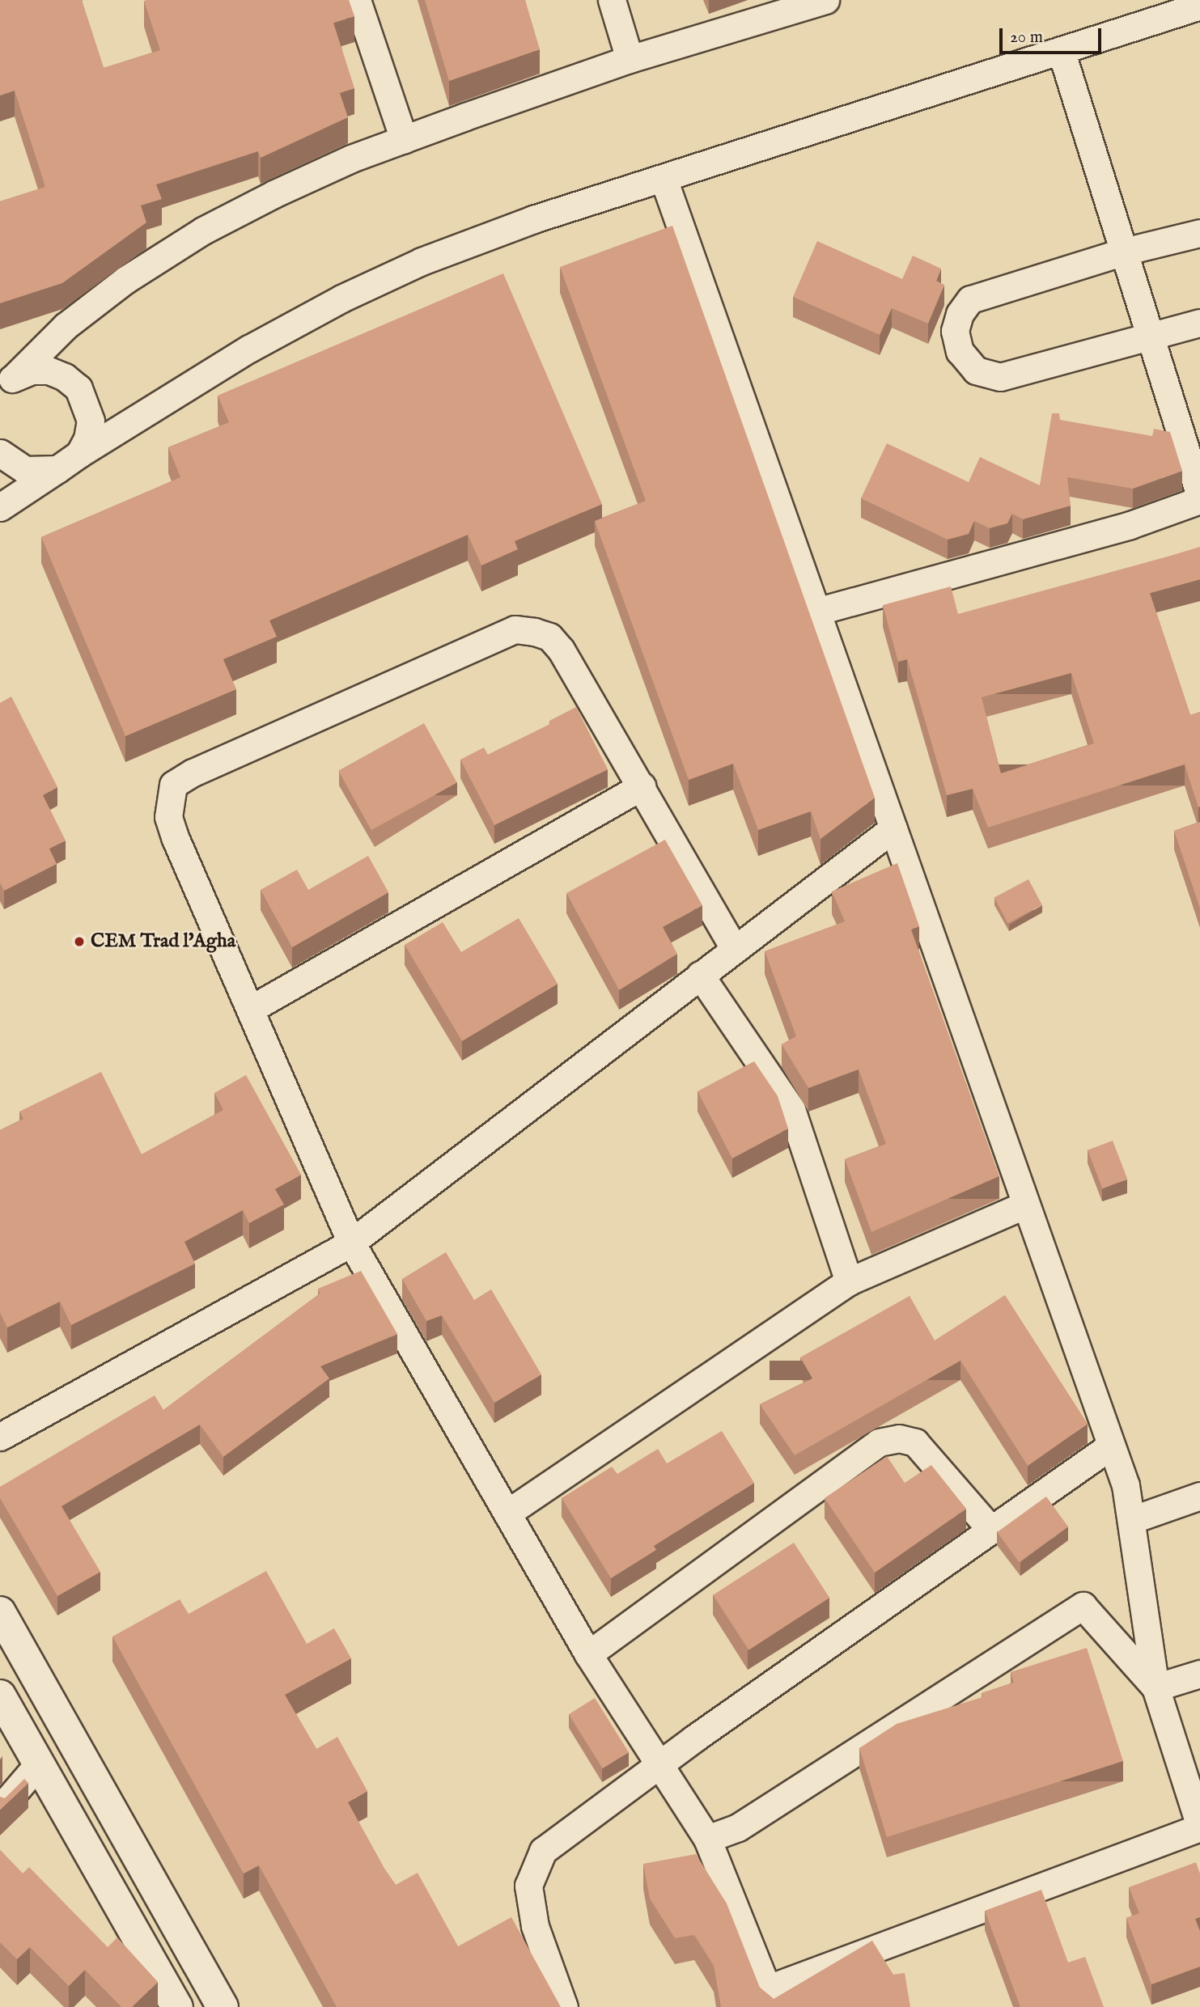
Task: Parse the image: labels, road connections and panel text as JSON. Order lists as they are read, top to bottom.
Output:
{
  "places": ["CEM Trad l'Agha"],
  "scale_bar": "20 m"
}
